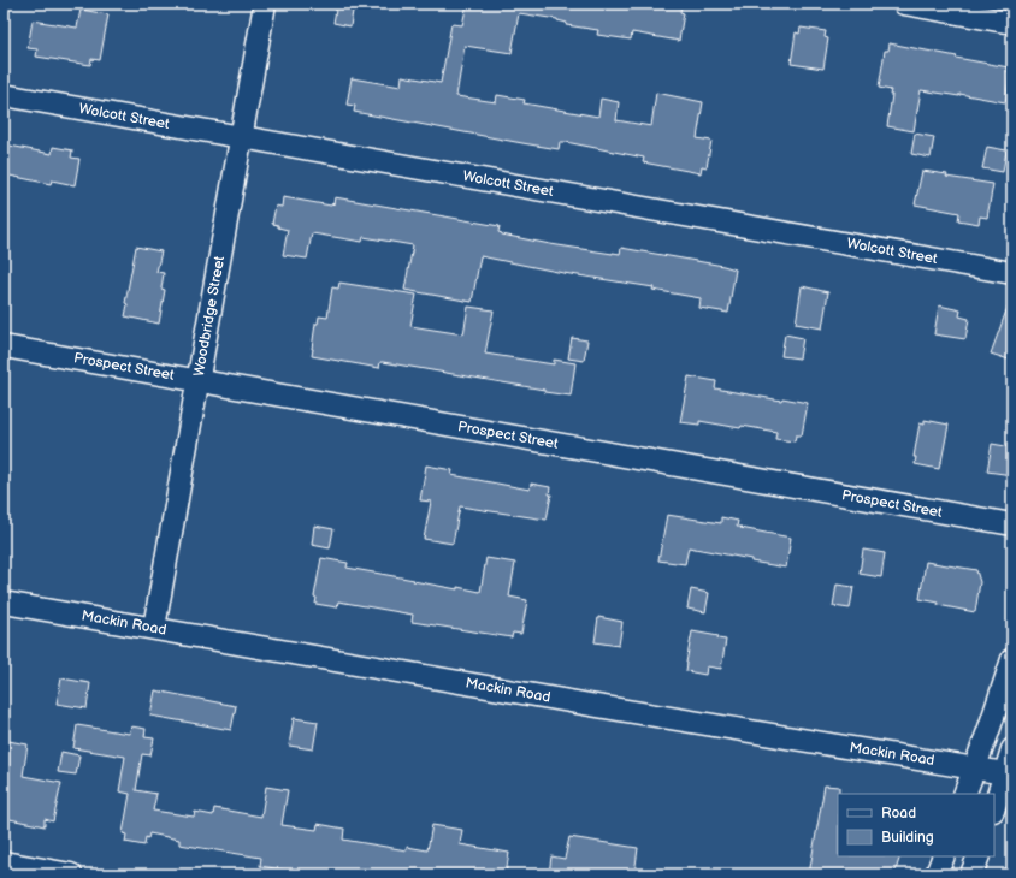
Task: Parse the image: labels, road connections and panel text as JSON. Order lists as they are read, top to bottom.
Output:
{
  "streets": {
    "street": [
      "Wolcott Street",
      "Woodbridge Street",
      "Prospect Street",
      "Mackin Road"
    ]
  },
  "crossings": [
    ["Wolcott Street", "Woodbridge Street"],
    ["Woodbridge Street", "Prospect Street"],
    ["Woodbridge Street", "Mackin Road"]
  ],
  "legend": ["Road", "Building"]
}
